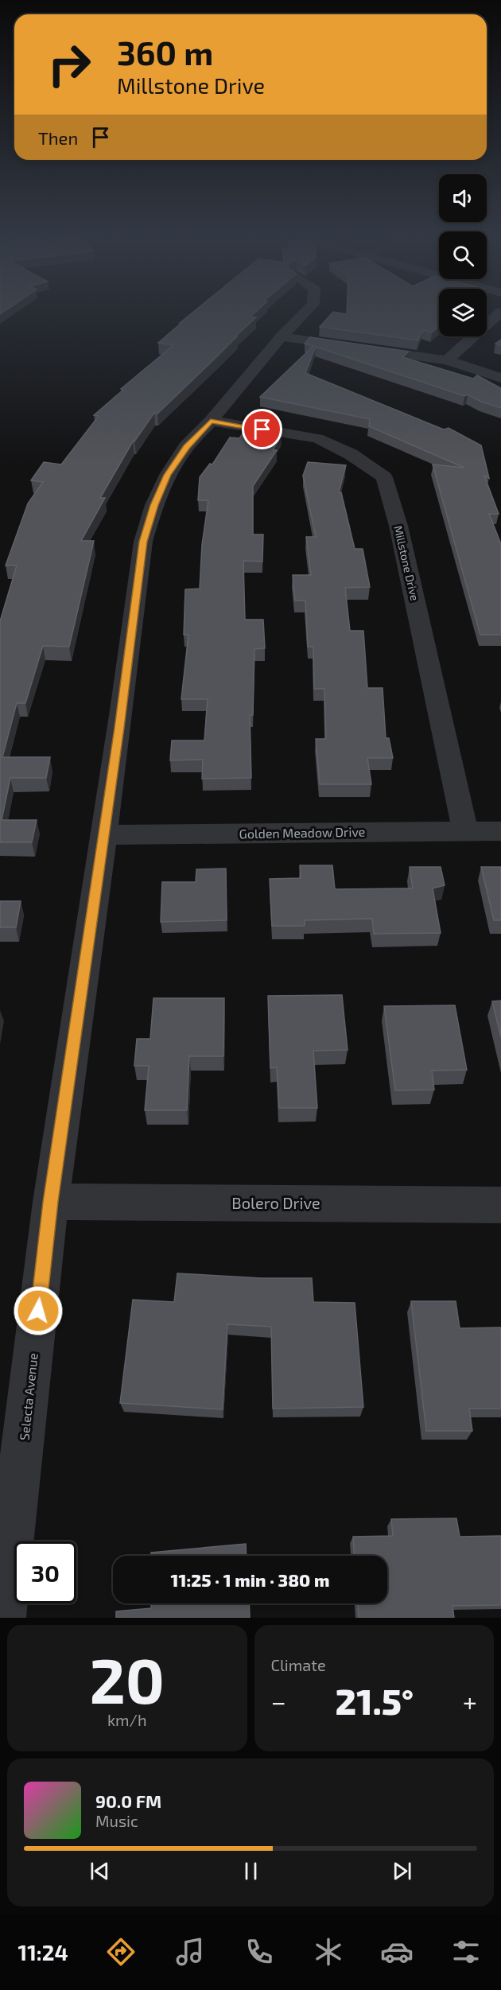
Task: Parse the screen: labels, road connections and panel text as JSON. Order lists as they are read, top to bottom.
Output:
{
  "streets": {
    "street": [
      "Millstone Drive",
      "Golden Meadow Drive",
      "Bolero Drive",
      "Selecta Avenue"
    ]
  },
  "crossings": [
    ["Millstone Drive", "Golden Meadow Drive"],
    ["Millstone Drive", "Selecta Avenue"],
    ["Golden Meadow Drive", "Selecta Avenue"],
    ["Bolero Drive", "Selecta Avenue"]
  ],
  "page": {
    "turn": ["360 m", "Millstone Drive"],
    "then": "Then",
    "limit": "30",
    "trip": "11:25 · 1 min · 380 m",
    "tile": [
      ["20", "km/h"],
      "Climate"
    ],
    "heat": ["−", "21.5°", "+"],
    "song": ["90.0 FM", "Music"],
    "tabs": "11:24"
  }
}
